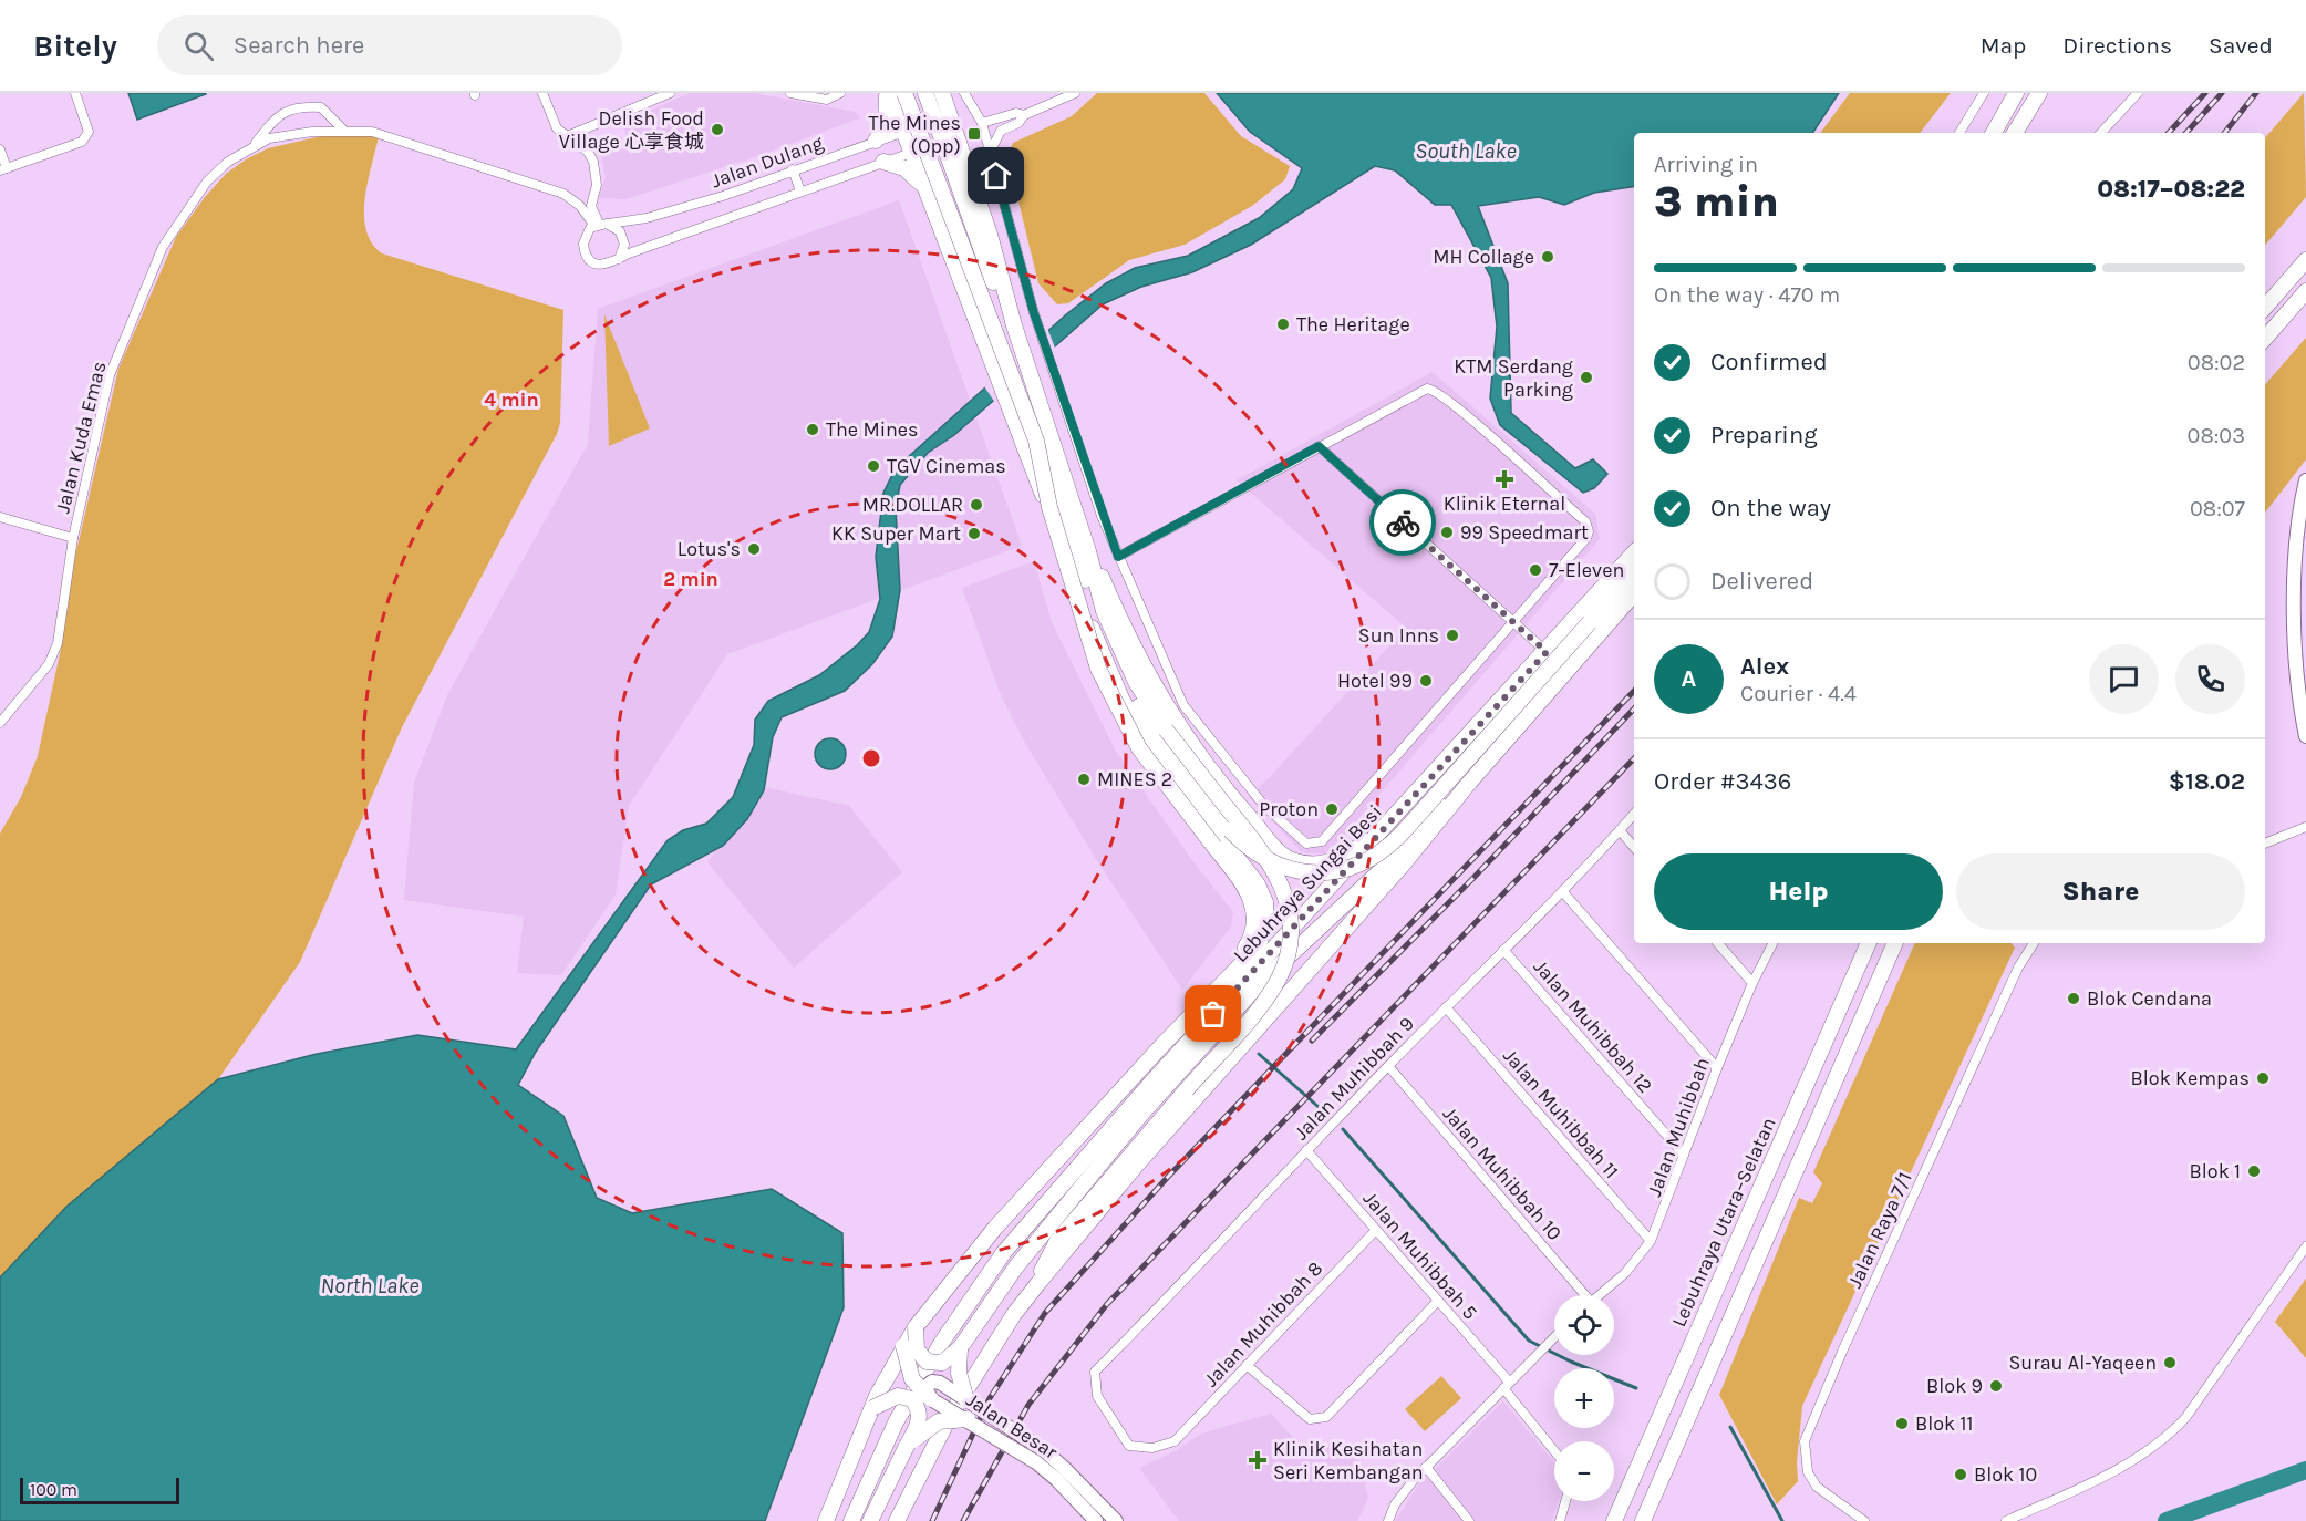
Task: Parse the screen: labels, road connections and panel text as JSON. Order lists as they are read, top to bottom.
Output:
{
  "streets": {
    "highway": ["Lebuhraya Sungai Besi", "Lebuhraya Utara–Selatan"],
    "main road": ["Jalan Besar"],
    "street": [
      "Jalan Dulang",
      "Jalan Kuda Emas",
      "Jalan Muhibbah 12",
      "Jalan Muhibbah 9",
      "Jalan Muhibbah 11",
      "Jalan Muhibbah",
      "Jalan Muhibbah 10",
      "Jalan Raya 7/1",
      "Jalan Muhibbah 5",
      "Jalan Muhibbah 8"
    ]
  },
  "crossings": [
    ["Jalan Dulang", "Jalan Kuda Emas"],
    ["Jalan Muhibbah 12", "Jalan Muhibbah 9"],
    ["Jalan Muhibbah 12", "Jalan Muhibbah"],
    ["Jalan Muhibbah 9", "Jalan Muhibbah 11"],
    ["Jalan Muhibbah 9", "Jalan Muhibbah 10"],
    ["Jalan Muhibbah 9", "Jalan Muhibbah 5"],
    ["Jalan Muhibbah 9", "Jalan Muhibbah 8"],
    ["Jalan Muhibbah 11", "Jalan Muhibbah"],
    ["Jalan Muhibbah 5", "Jalan Muhibbah 8"]
  ],
  "water": ["South Lake", "North Lake"],
  "places": {
    "other": [
      "Delish Food Village 心享食城",
      "MH Collage",
      "The Heritage",
      "KTM Serdang Parking",
      "The Mines",
      "TGV Cinemas",
      "MR.DOLLAR",
      "99 Speedmart",
      "KK Super Mart",
      "Lotus's",
      "7-Eleven",
      "Sun Inns",
      "Hotel 99",
      "MINES 2",
      "Proton",
      "Blok Cendana",
      "Blok Kempas",
      "Blok 1",
      "Surau Al-Yaqeen",
      "Blok 9",
      "Blok 11",
      "Blok 10"
    ],
    "transit": ["The Mines (Opp)"],
    "health": ["Klinik Eternal", "Klinik Kesihatan Seri Kembangan"]
  },
  "scale_bar": "100 m",
  "page": {
    "header": "Bitely",
    "search": "Search here",
    "nav": ["Map", "Directions", "Saved"],
    "heading": ["3 min", "Arriving in", "08:17–08:22"],
    "panel": [
      "Alex",
      "Courier · 4.4",
      "Order #3436",
      "$18.02"
    ],
    "bar": "On the way · 470 m",
    "list": [
      ["Confirmed", "08:02"],
      ["Preparing", "08:03"],
      ["On the way", "08:07"],
      "Delivered"
    ],
    "round": "A",
    "buttons": ["Help", "Share"],
    "map_buttons": ["+", "−"],
    "scale": "100 m"
  },
  "rings": ["4 min", "2 min"]
}
